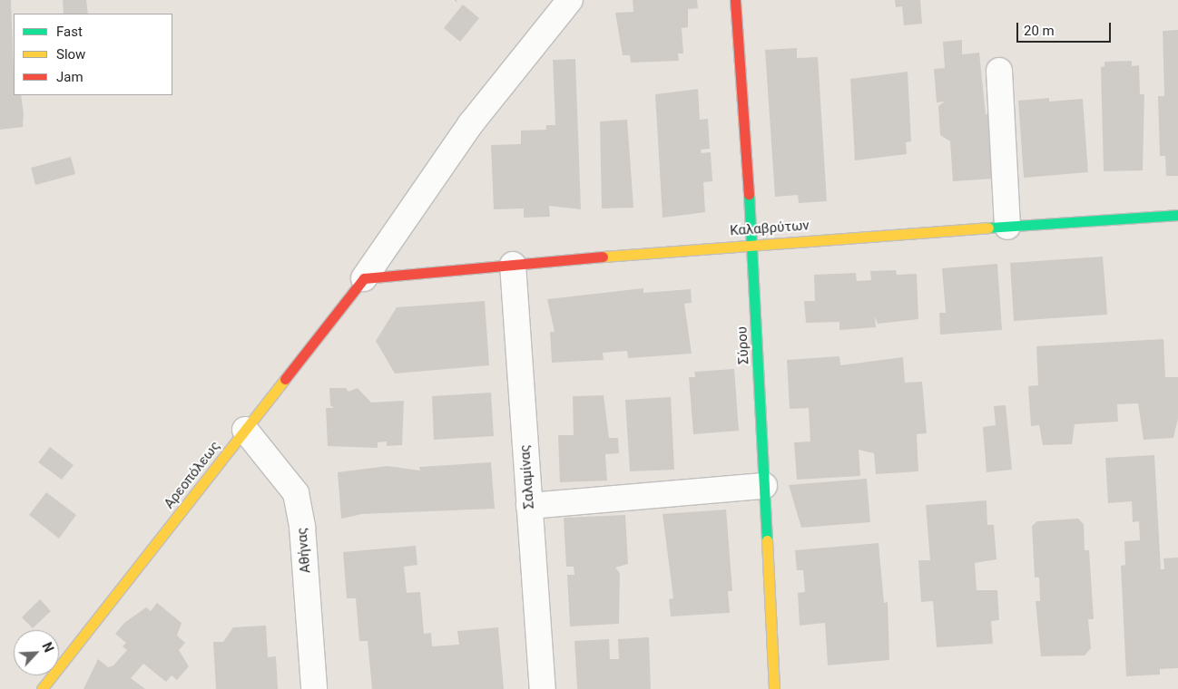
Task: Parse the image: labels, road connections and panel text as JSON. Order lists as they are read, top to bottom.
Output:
{
  "streets": {
    "street": [
      "Καλαβρύτων",
      "Σύρου",
      "Αρεοπόλεως",
      "Σαλαμίνας",
      "Αθήνας"
    ]
  },
  "crossings": [
    ["Καλαβρύτων", "Σύρου"],
    ["Καλαβρύτων", "Αρεοπόλεως"],
    ["Καλαβρύτων", "Σαλαμίνας"],
    ["Αρεοπόλεως", "Αθήνας"]
  ],
  "legend": ["Fast", "Slow", "Jam"],
  "scale_bar": "20 m",
  "north": "top right"
}
